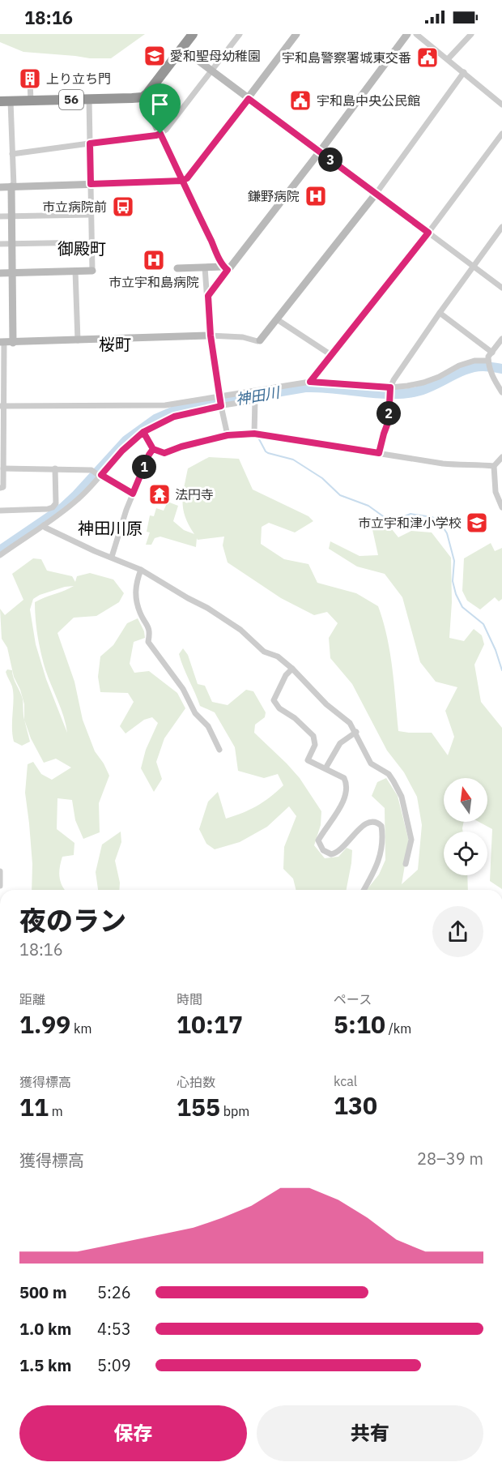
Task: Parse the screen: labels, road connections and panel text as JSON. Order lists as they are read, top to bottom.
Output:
{
  "streets": {
    "highway": ["56"]
  },
  "districts": ["御殿町", "桜町", "神田川原"],
  "water": ["神田川"],
  "places": {
    "school or university": ["愛和聖母幼稚園", "市立宇和津小学校"],
    "public building": ["宇和島警察署城東交番", "宇和島中央公民館"],
    "building": ["上り立ち門"],
    "hospital": ["鎌野病院", "市立宇和島病院"],
    "bus stop": ["市立病院前"],
    "temple": ["法円寺"]
  },
  "north": "top",
  "page": {
    "status": "18:16",
    "pins": ["3", "2", "1"],
    "heading": ["夜のラン", "18:16"],
    "stats": [
      ["距離", "1.99 km"],
      ["時間", "10:17"],
      ["ペース", "5:10 /km"],
      ["獲得標高", "11 m"],
      ["心拍数", "155 bpm"],
      ["kcal", "130"]
    ],
    "chart": ["獲得標高", "28–39 m"],
    "list": [
      {
        "name": "500 m",
        "note": "5:26"
      },
      {
        "name": "1.0 km",
        "note": "4:53"
      },
      {
        "name": "1.5 km",
        "note": "5:09"
      }
    ],
    "buttons": ["保存", "共有"]
  }
}
